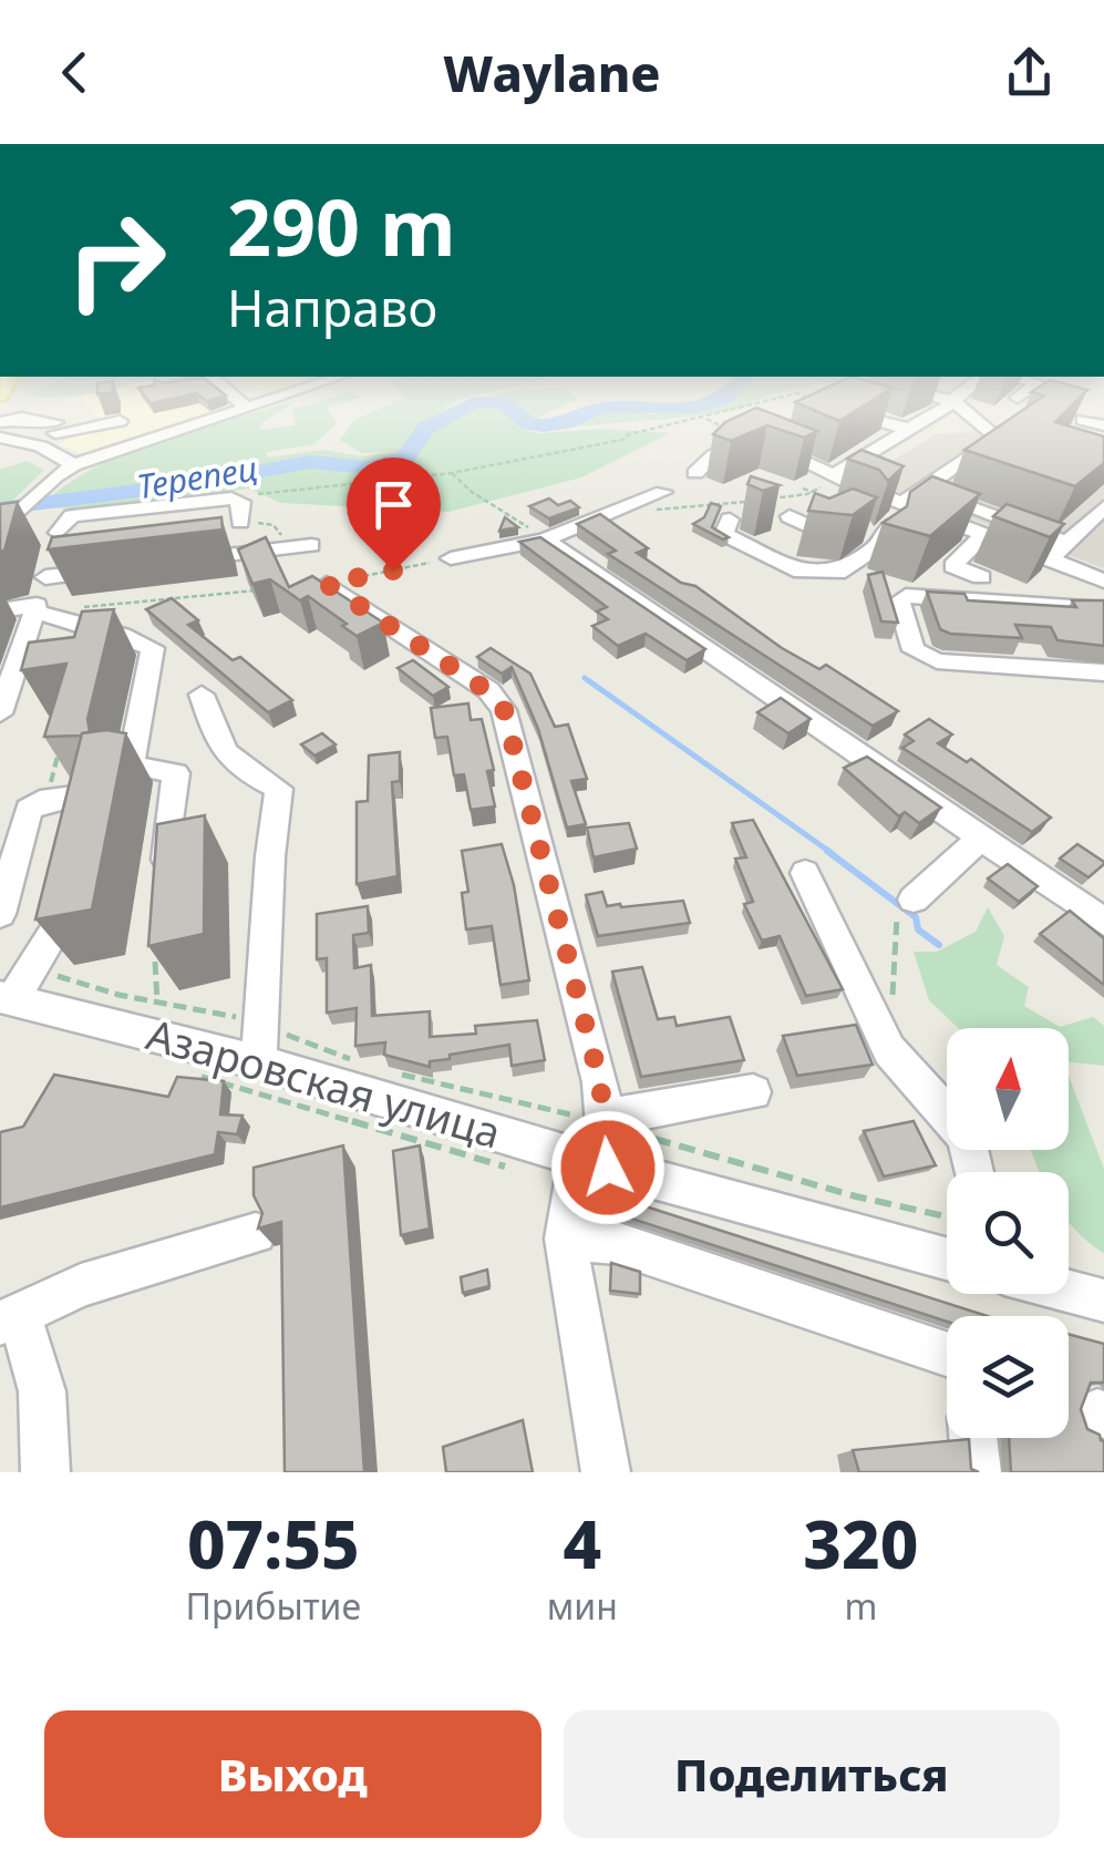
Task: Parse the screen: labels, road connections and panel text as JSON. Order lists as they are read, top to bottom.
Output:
{
  "streets": {
    "street": ["Азаровская улица"]
  },
  "water": ["Терепец"],
  "north": "top",
  "page": {
    "header": "Waylane",
    "turn": ["290 m", "Направо"],
    "eta": [
      "07:55",
      "Прибытие",
      "4",
      "мин",
      "320",
      "m"
    ],
    "buttons": ["Выход", "Поделиться"]
  }
}
